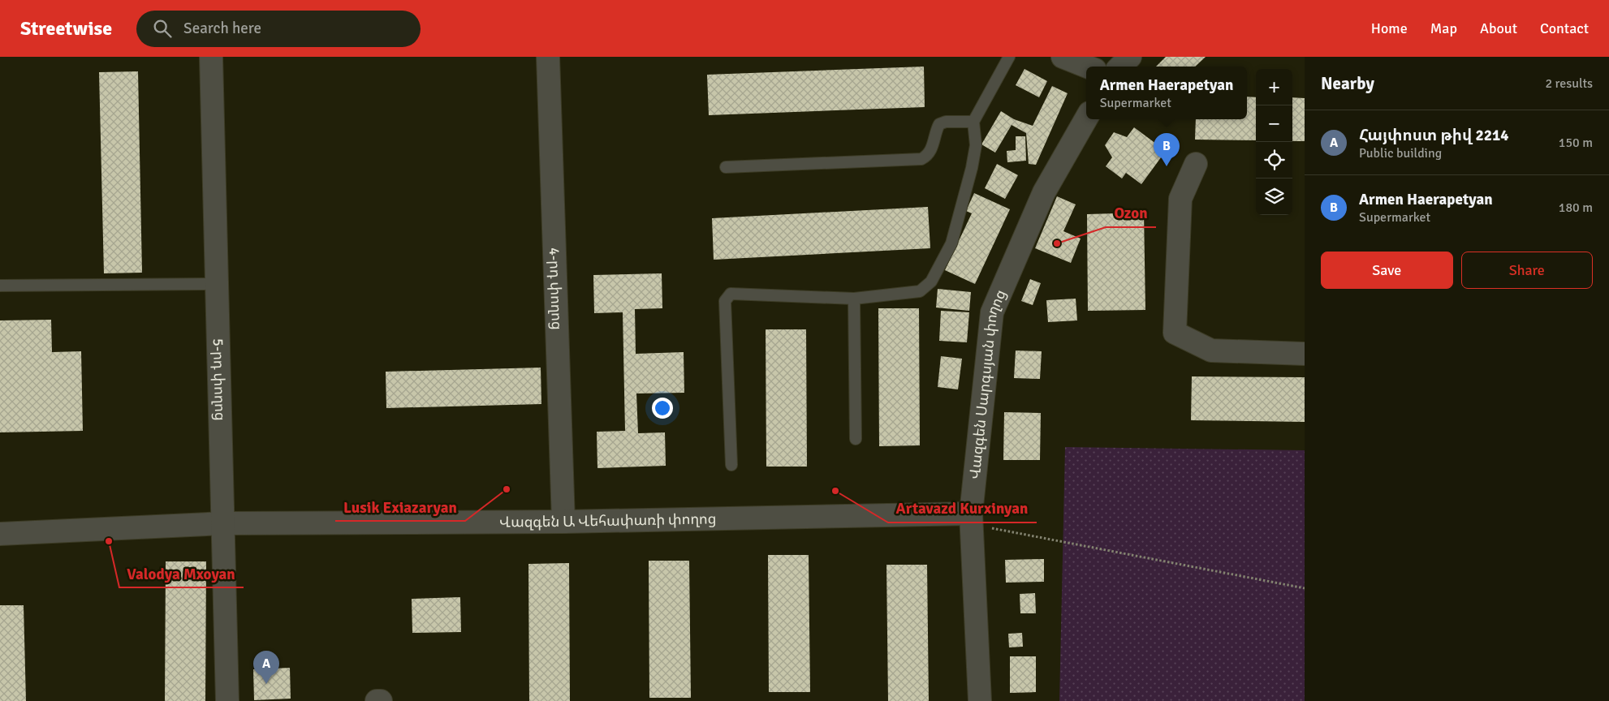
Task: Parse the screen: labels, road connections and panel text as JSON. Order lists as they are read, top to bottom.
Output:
{
  "streets": {
    "street": [
      "4-րդ փողոց",
      "5-րդ փողոց",
      "Վազգեն Սարգսյան փողոց",
      "Վազգեն Ա Վեհափառի փողոց"
    ]
  },
  "crossings": [
    ["4-րդ փողոց", "Վազգեն Ա Վեհափառի փողոց"],
    ["5-րդ փողոց", "Վազգեն Ա Վեհափառի փողոց"],
    ["Վազգեն Սարգսյան փողոց", "Վազգեն Ա Վեհափառի փողոց"]
  ],
  "places": [
    "Ozon",
    "Lusik Exiazaryan",
    "Artavazd Kurxinyan",
    "Valodya Mxoyan"
  ],
  "page": {
    "header": "Streetwise",
    "search": "Search here",
    "nav": [
      "Home",
      "Map",
      "About",
      "Contact"
    ],
    "heading": ["Nearby", "2 results"],
    "popup": ["Armen Haerapetyan", "Supermarket"],
    "map_buttons": ["+", "−"],
    "list": [
      {
        "mark": "A",
        "name": "Հայփոստ թիվ 2214",
        "note": "Public building",
        "value": "150 m"
      },
      {
        "mark": "B",
        "name": "Armen Haerapetyan",
        "note": "Supermarket",
        "value": "180 m"
      }
    ],
    "pins": ["B", "A"],
    "buttons": ["Save", "Share"]
  }
}
